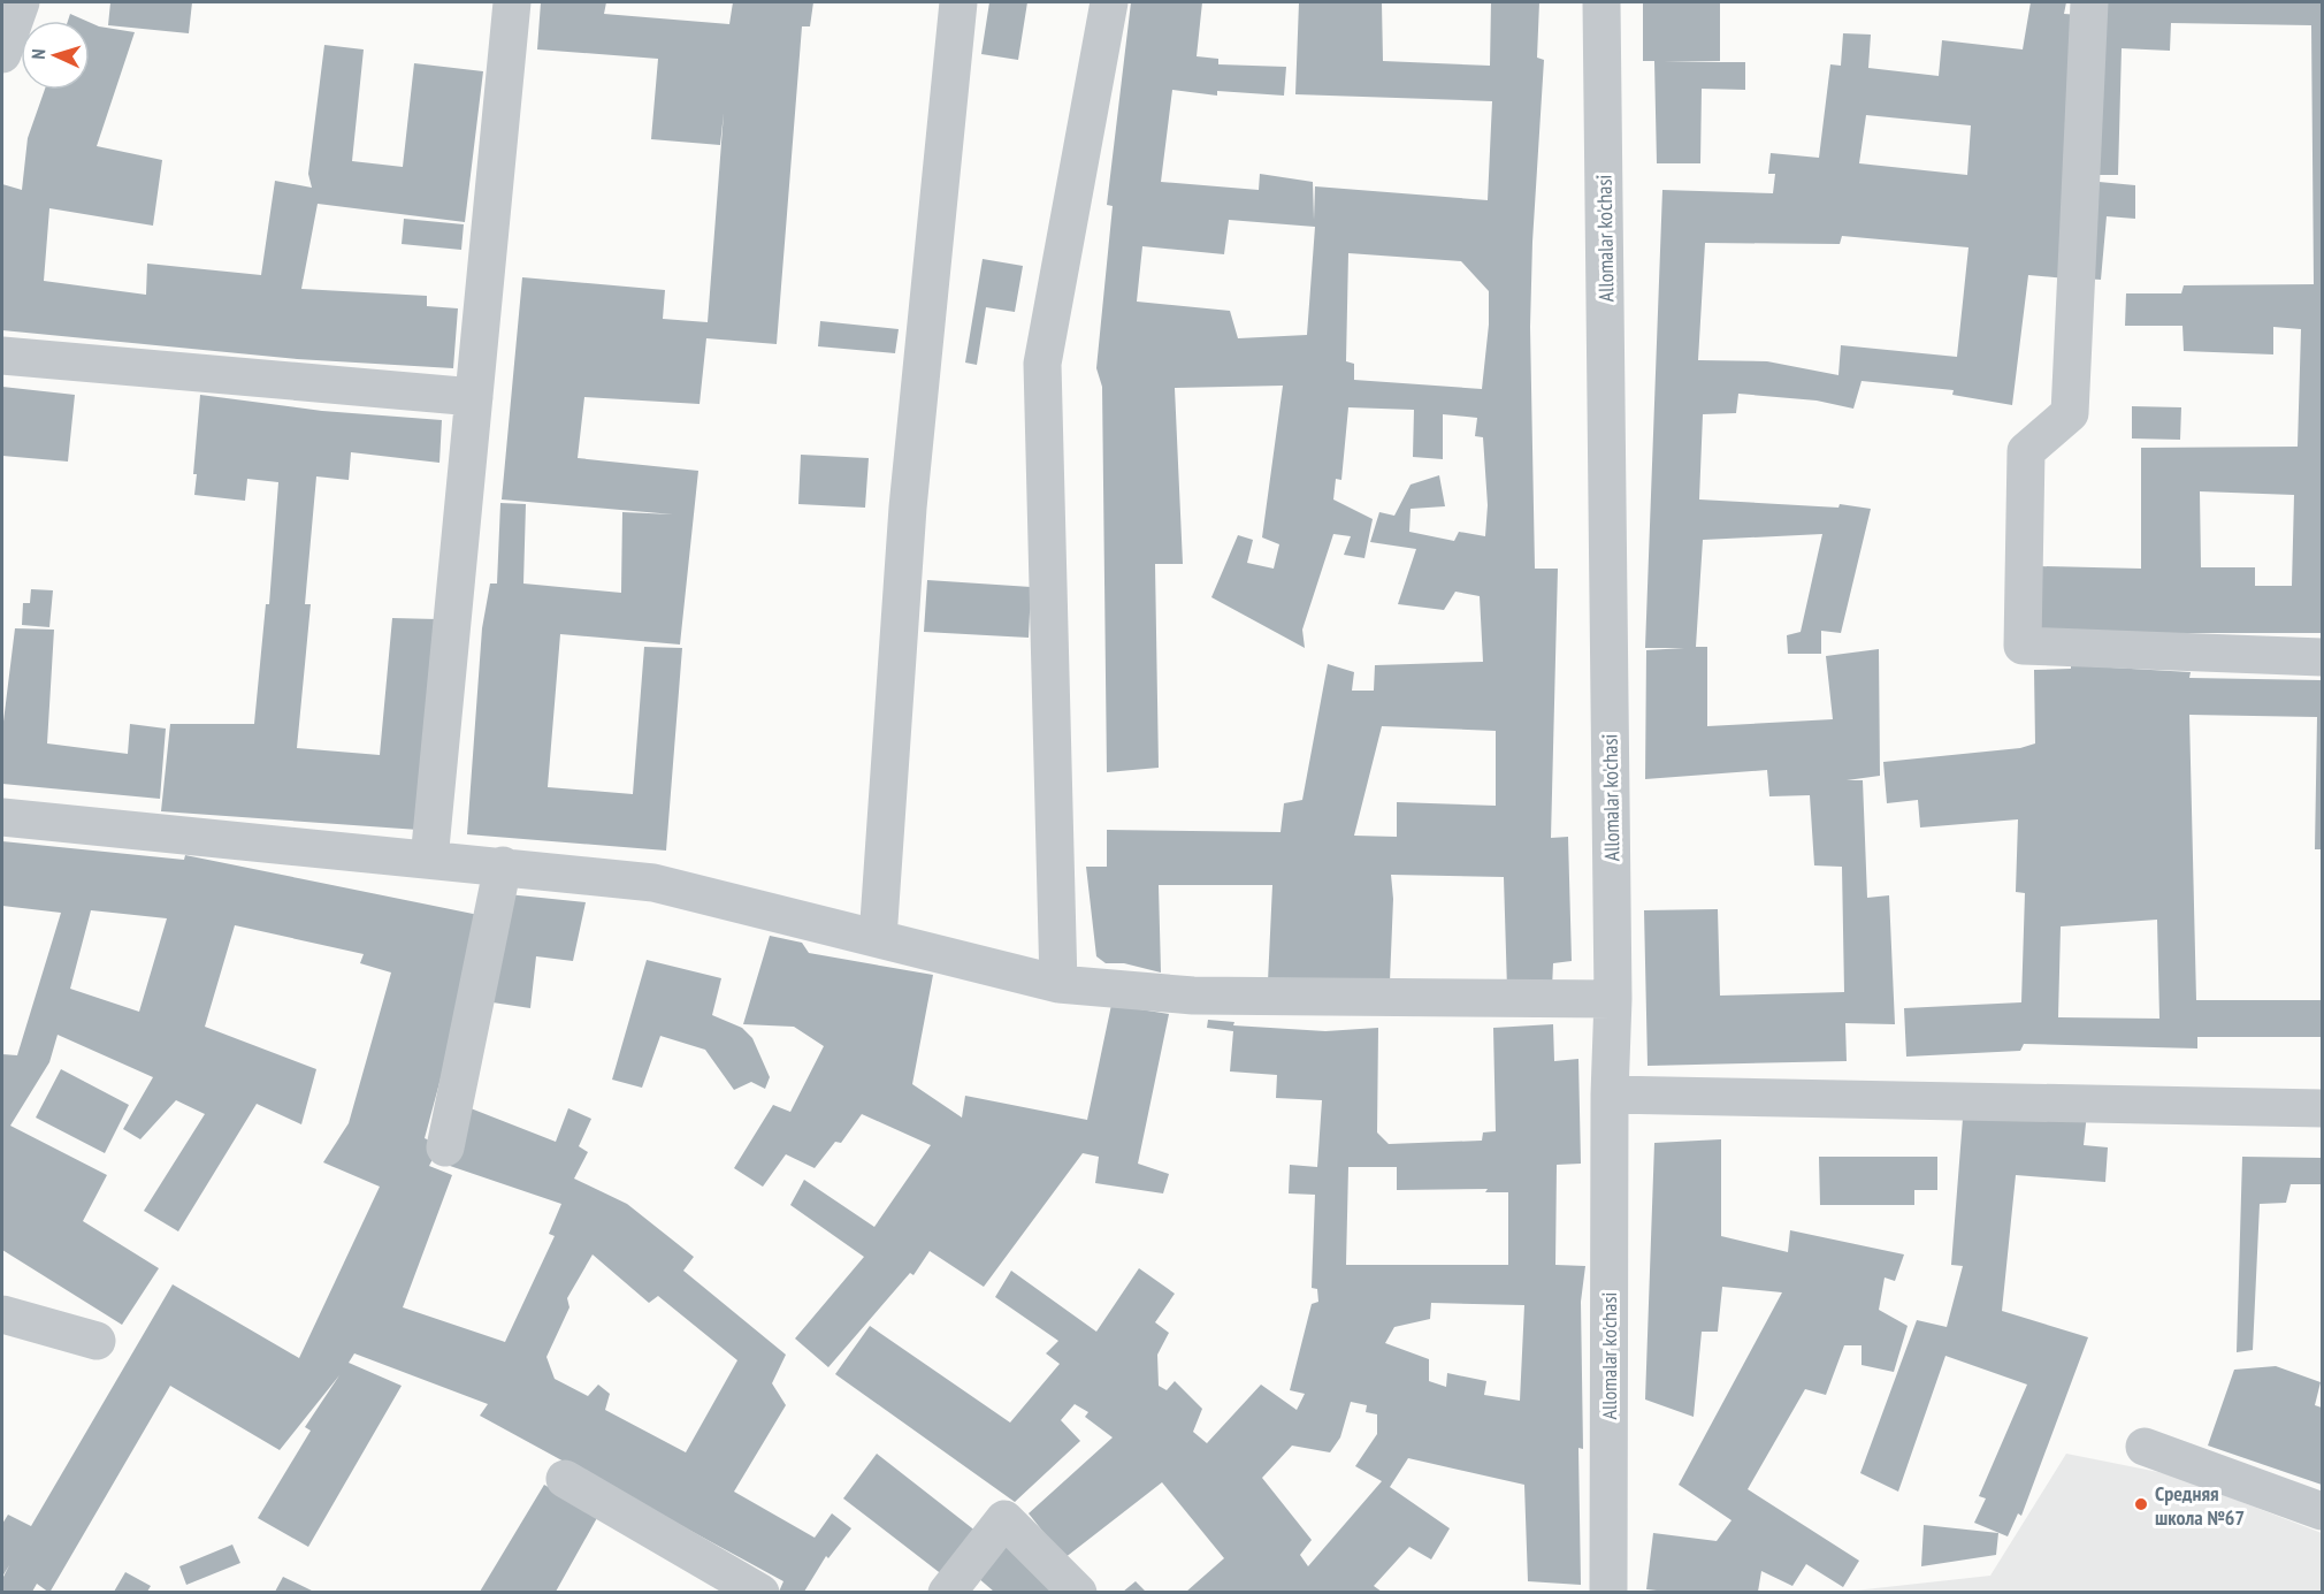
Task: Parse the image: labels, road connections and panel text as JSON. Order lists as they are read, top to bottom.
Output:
{
  "streets": {
    "street": ["Allomalar ko'chasi"]
  },
  "places": ["Средняя школа №67"],
  "north": "left"
}
